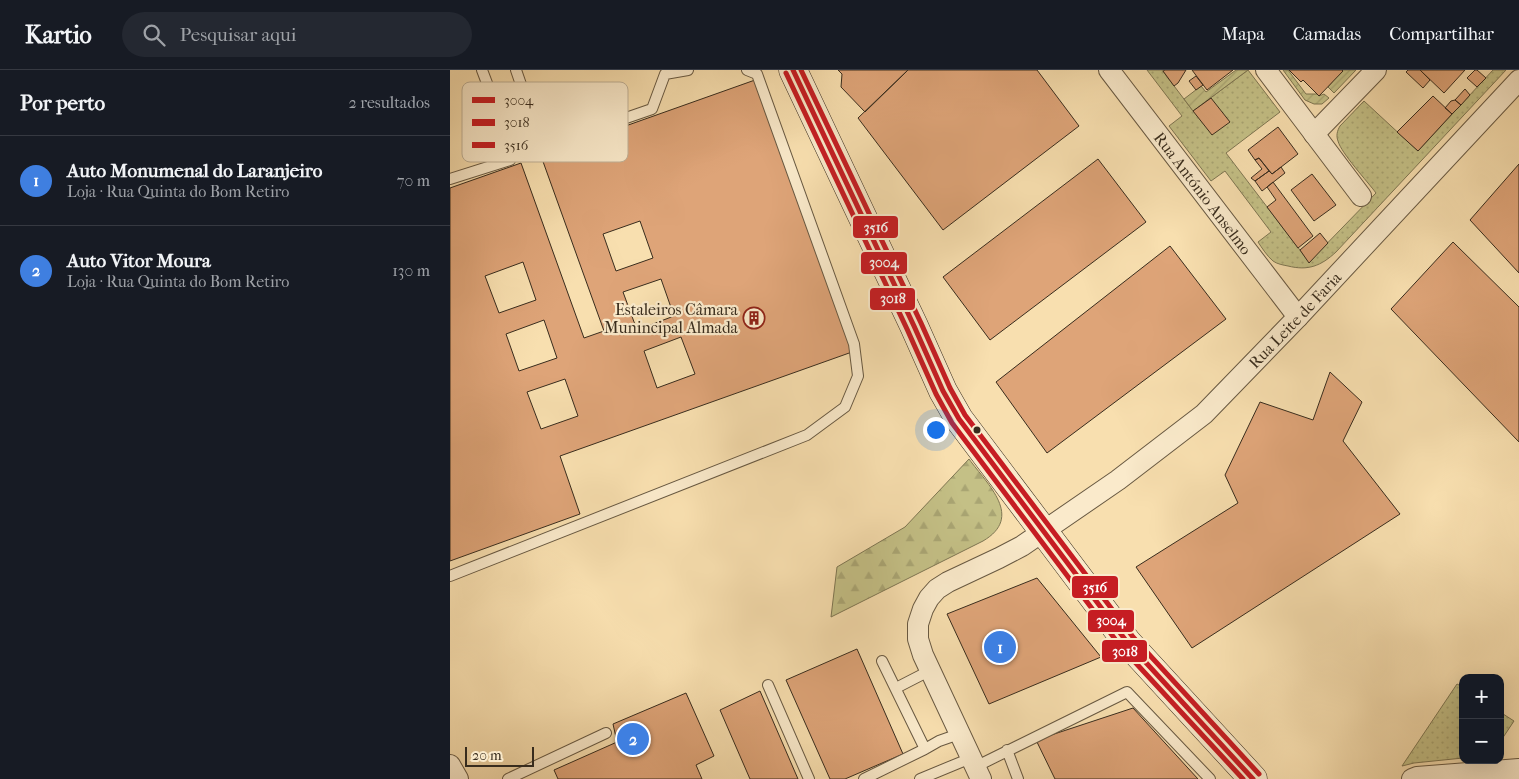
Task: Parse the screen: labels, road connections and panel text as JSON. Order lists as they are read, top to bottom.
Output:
{
  "streets": {
    "street": ["Rua António Anselmo", "Rua Leite de Faria"]
  },
  "crossings": [
    ["Rua António Anselmo", "Rua Leite de Faria"]
  ],
  "places": {
    "building": ["Estaleiros Câmara Munincipal Almada"]
  },
  "lines": ["transit line 3004", "transit line 3516", "transit line 3018"],
  "legend": ["3004", "3018", "3516"],
  "scale_bar": "20 m",
  "page": {
    "header": "Kartio",
    "search": "Pesquisar aqui",
    "nav": ["Mapa", "Camadas", "Compartilhar"],
    "heading": ["Por perto", "2 resultados"],
    "list": [
      {
        "mark": "1",
        "name": "Auto Monumenal do Laranjeiro",
        "note": "Loja · Rua Quinta do Bom Retiro",
        "value": "70 m"
      },
      {
        "mark": "2",
        "name": "Auto Vitor Moura",
        "note": "Loja · Rua Quinta do Bom Retiro",
        "value": "130 m"
      }
    ],
    "pins": ["1", "2"],
    "map_buttons": ["+", "−"],
    "scale": "20 m"
  }
}
